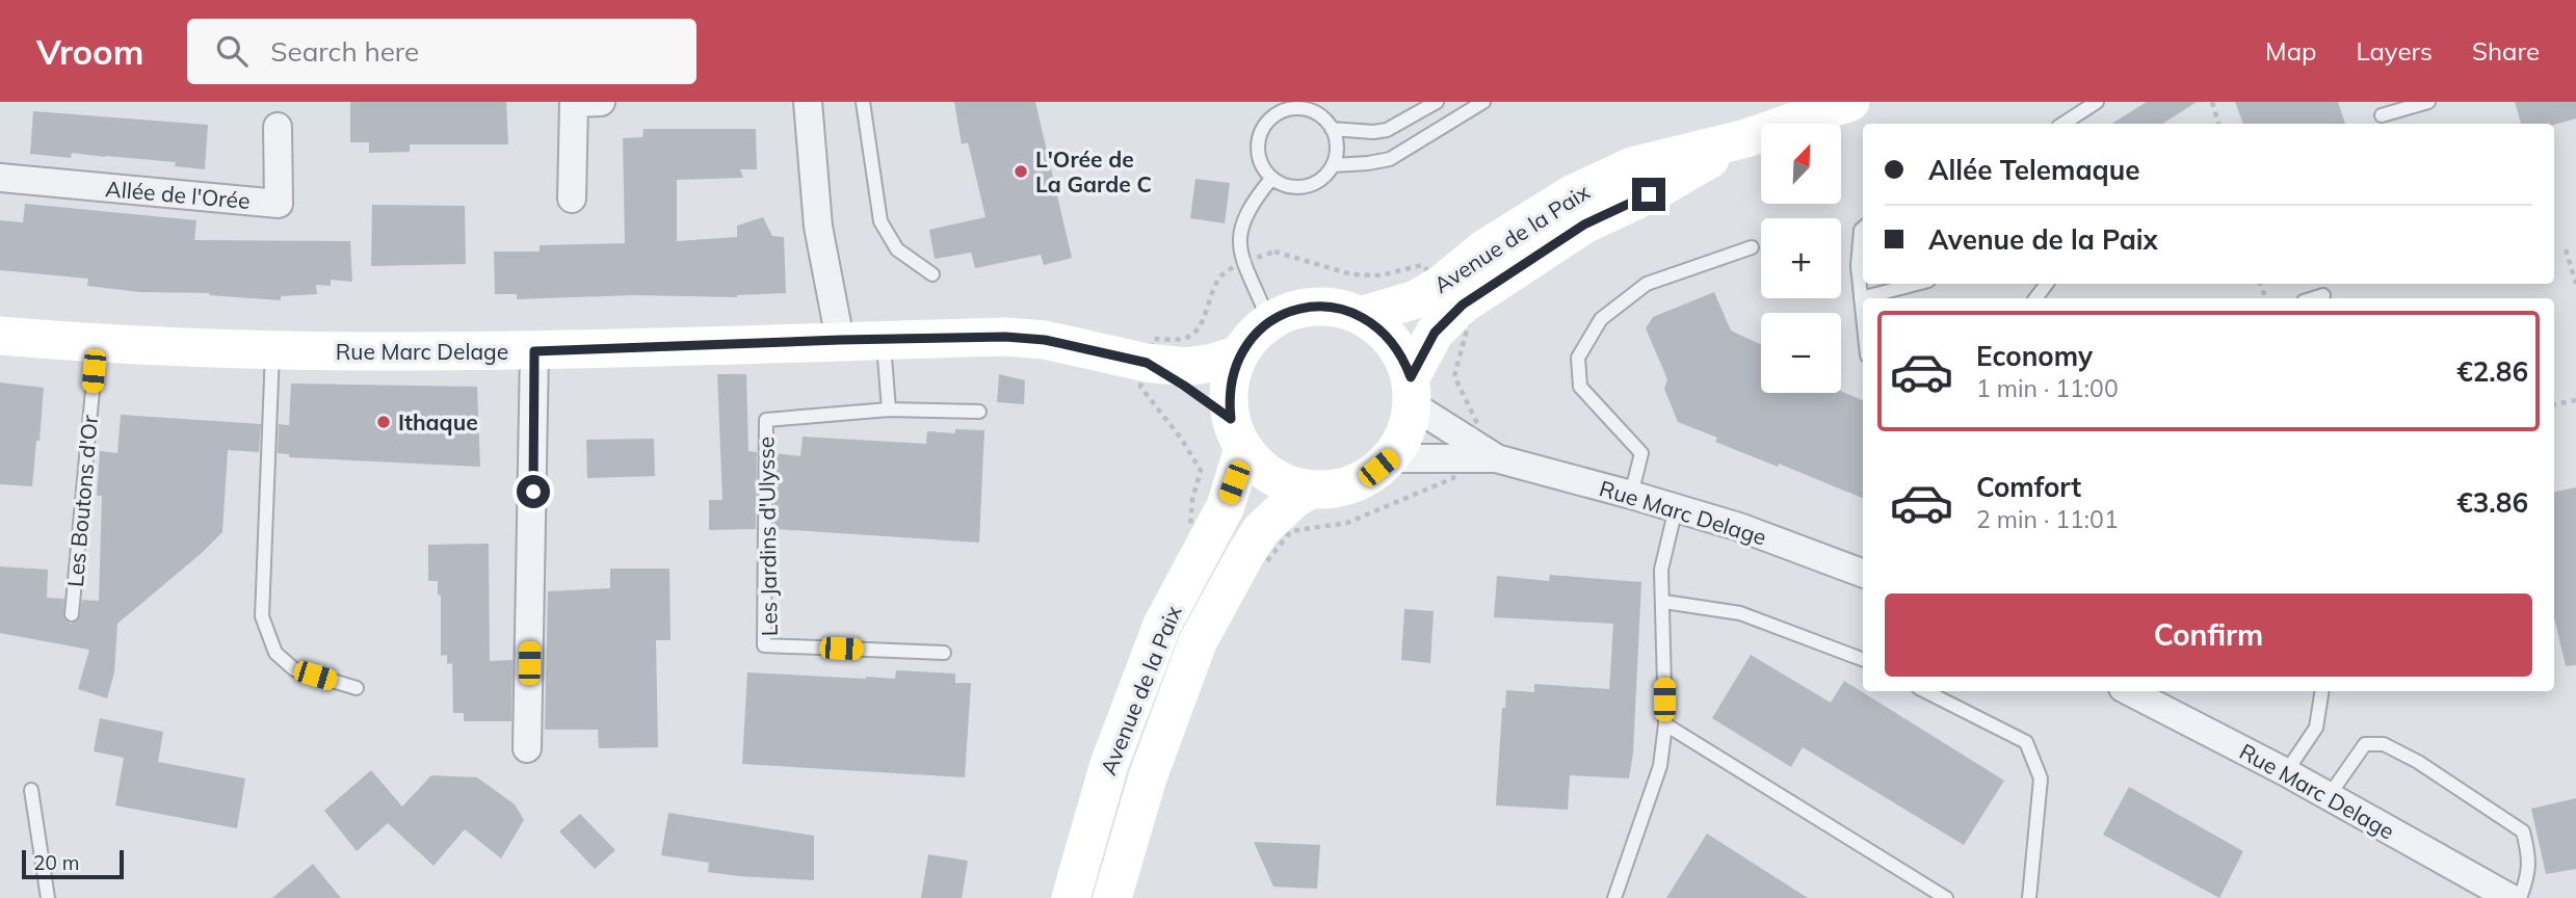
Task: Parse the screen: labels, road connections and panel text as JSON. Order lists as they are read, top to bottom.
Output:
{
  "streets": {
    "main road": ["Avenue de la Paix", "Rue Marc Delage"],
    "street": ["Allée de l'Orée"],
    "lane": ["Les Boutons d'Or", "Les Jardins d'Ulysse"]
  },
  "crossings": [
    ["Avenue de la Paix", "Rue Marc Delage"],
    ["Rue Marc Delage", "Les Boutons d'Or"]
  ],
  "places": ["L'Orée de La Garde C", "Ithaque"],
  "scale_bar": "20 m",
  "north": "top right",
  "page": {
    "header": "Vroom",
    "search": "Search here",
    "nav": ["Map", "Layers", "Share"],
    "map_buttons": ["+", "−"],
    "banner": ["Allée Telemaque", "Avenue de la Paix"],
    "list": [
      {
        "name": "Economy",
        "note": "1 min · 11:00",
        "value": "€2.86"
      },
      {
        "name": "Comfort",
        "note": "2 min · 11:01",
        "value": "€3.86"
      }
    ],
    "buttons": "Confirm",
    "scale": "20 m"
  }
}
